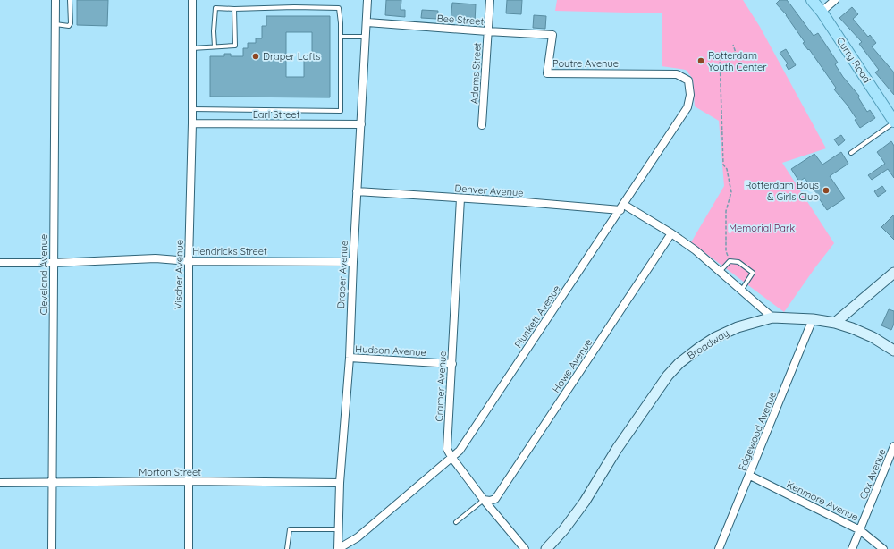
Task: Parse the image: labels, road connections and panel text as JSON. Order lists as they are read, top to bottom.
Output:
{
  "streets": {
    "main road": ["Curry Road", "Broadway"],
    "street": [
      "Bee Street",
      "Poutre Avenue",
      "Adams Street",
      "Earl Street",
      "Denver Avenue",
      "Hendricks Street",
      "Cleveland Avenue",
      "Vischer Avenue",
      "Draper Avenue",
      "Plunkett Avenue",
      "Hudson Avenue",
      "Howe Avenue",
      "Cramer Avenue",
      "Edgewood Avenue",
      "Morton Street",
      "Cox Avenue",
      "Kenmore Avenue"
    ]
  },
  "crossings": [
    ["Bee Street", "Poutre Avenue"],
    ["Bee Street", "Adams Street"],
    ["Bee Street", "Draper Avenue"],
    ["Poutre Avenue", "Plunkett Avenue"],
    ["Earl Street", "Vischer Avenue"],
    ["Earl Street", "Draper Avenue"],
    ["Denver Avenue", "Draper Avenue"],
    ["Denver Avenue", "Plunkett Avenue"],
    ["Denver Avenue", "Broadway"],
    ["Denver Avenue", "Howe Avenue"],
    ["Denver Avenue", "Cramer Avenue"],
    ["Hendricks Street", "Cleveland Avenue"],
    ["Hendricks Street", "Vischer Avenue"],
    ["Hendricks Street", "Draper Avenue"],
    ["Cleveland Avenue", "Morton Street"],
    ["Vischer Avenue", "Morton Street"],
    ["Draper Avenue", "Plunkett Avenue"],
    ["Draper Avenue", "Hudson Avenue"],
    ["Draper Avenue", "Morton Street"],
    ["Plunkett Avenue", "Cramer Avenue"],
    ["Broadway", "Edgewood Avenue"],
    ["Hudson Avenue", "Cramer Avenue"],
    ["Howe Avenue", "Cramer Avenue"],
    ["Edgewood Avenue", "Kenmore Avenue"],
    ["Cox Avenue", "Kenmore Avenue"]
  ],
  "parks": ["Memorial Park"],
  "places": ["Draper Lofts", "Rotterdam Youth Center", "Rotterdam Boys & Girls Club"]
}
